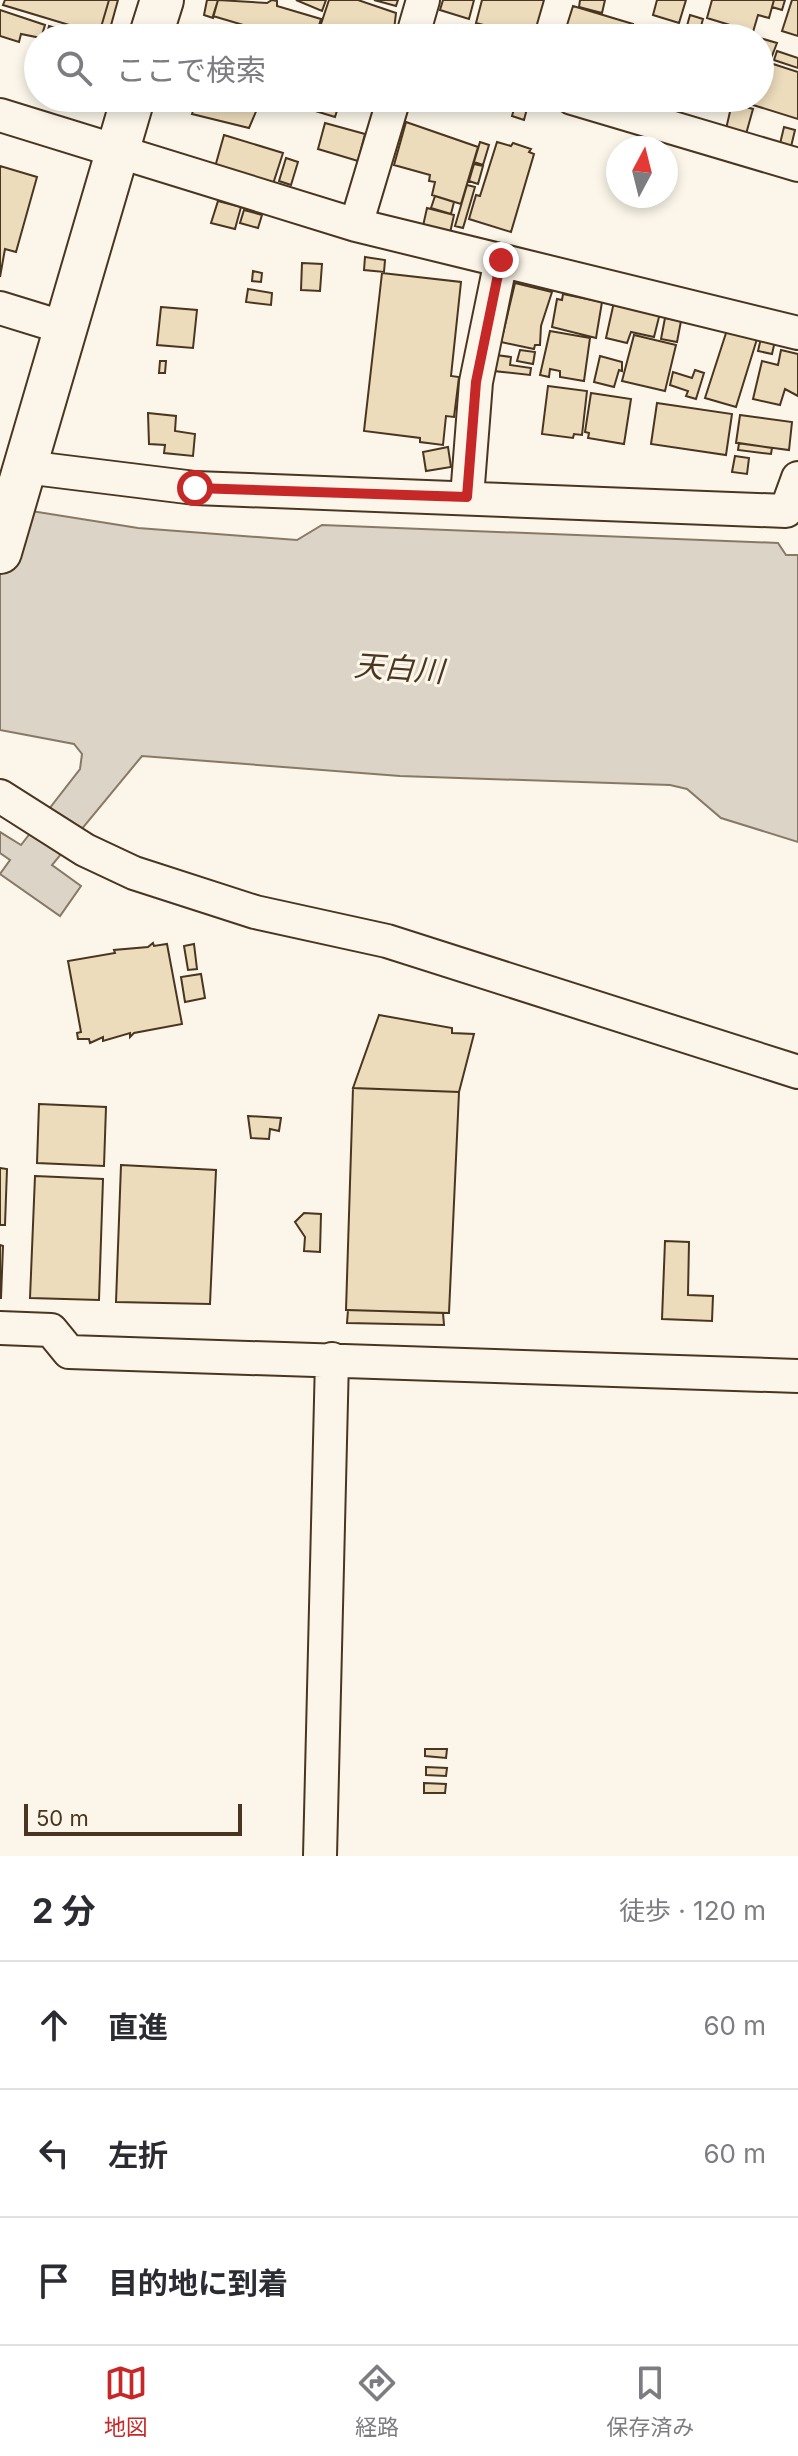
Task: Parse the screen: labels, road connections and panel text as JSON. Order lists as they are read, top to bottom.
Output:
{
  "water": ["天白川"],
  "scale_bar": "50 m",
  "north": "top",
  "page": {
    "search": "ここで検索",
    "scale": "50 m",
    "heading": ["2 分", "徒歩 · 120 m"],
    "list": [
      ["直進", "60 m"],
      ["左折", "60 m"],
      "目的地に到着"
    ],
    "nav": ["地図", "経路", "保存済み"]
  }
}
